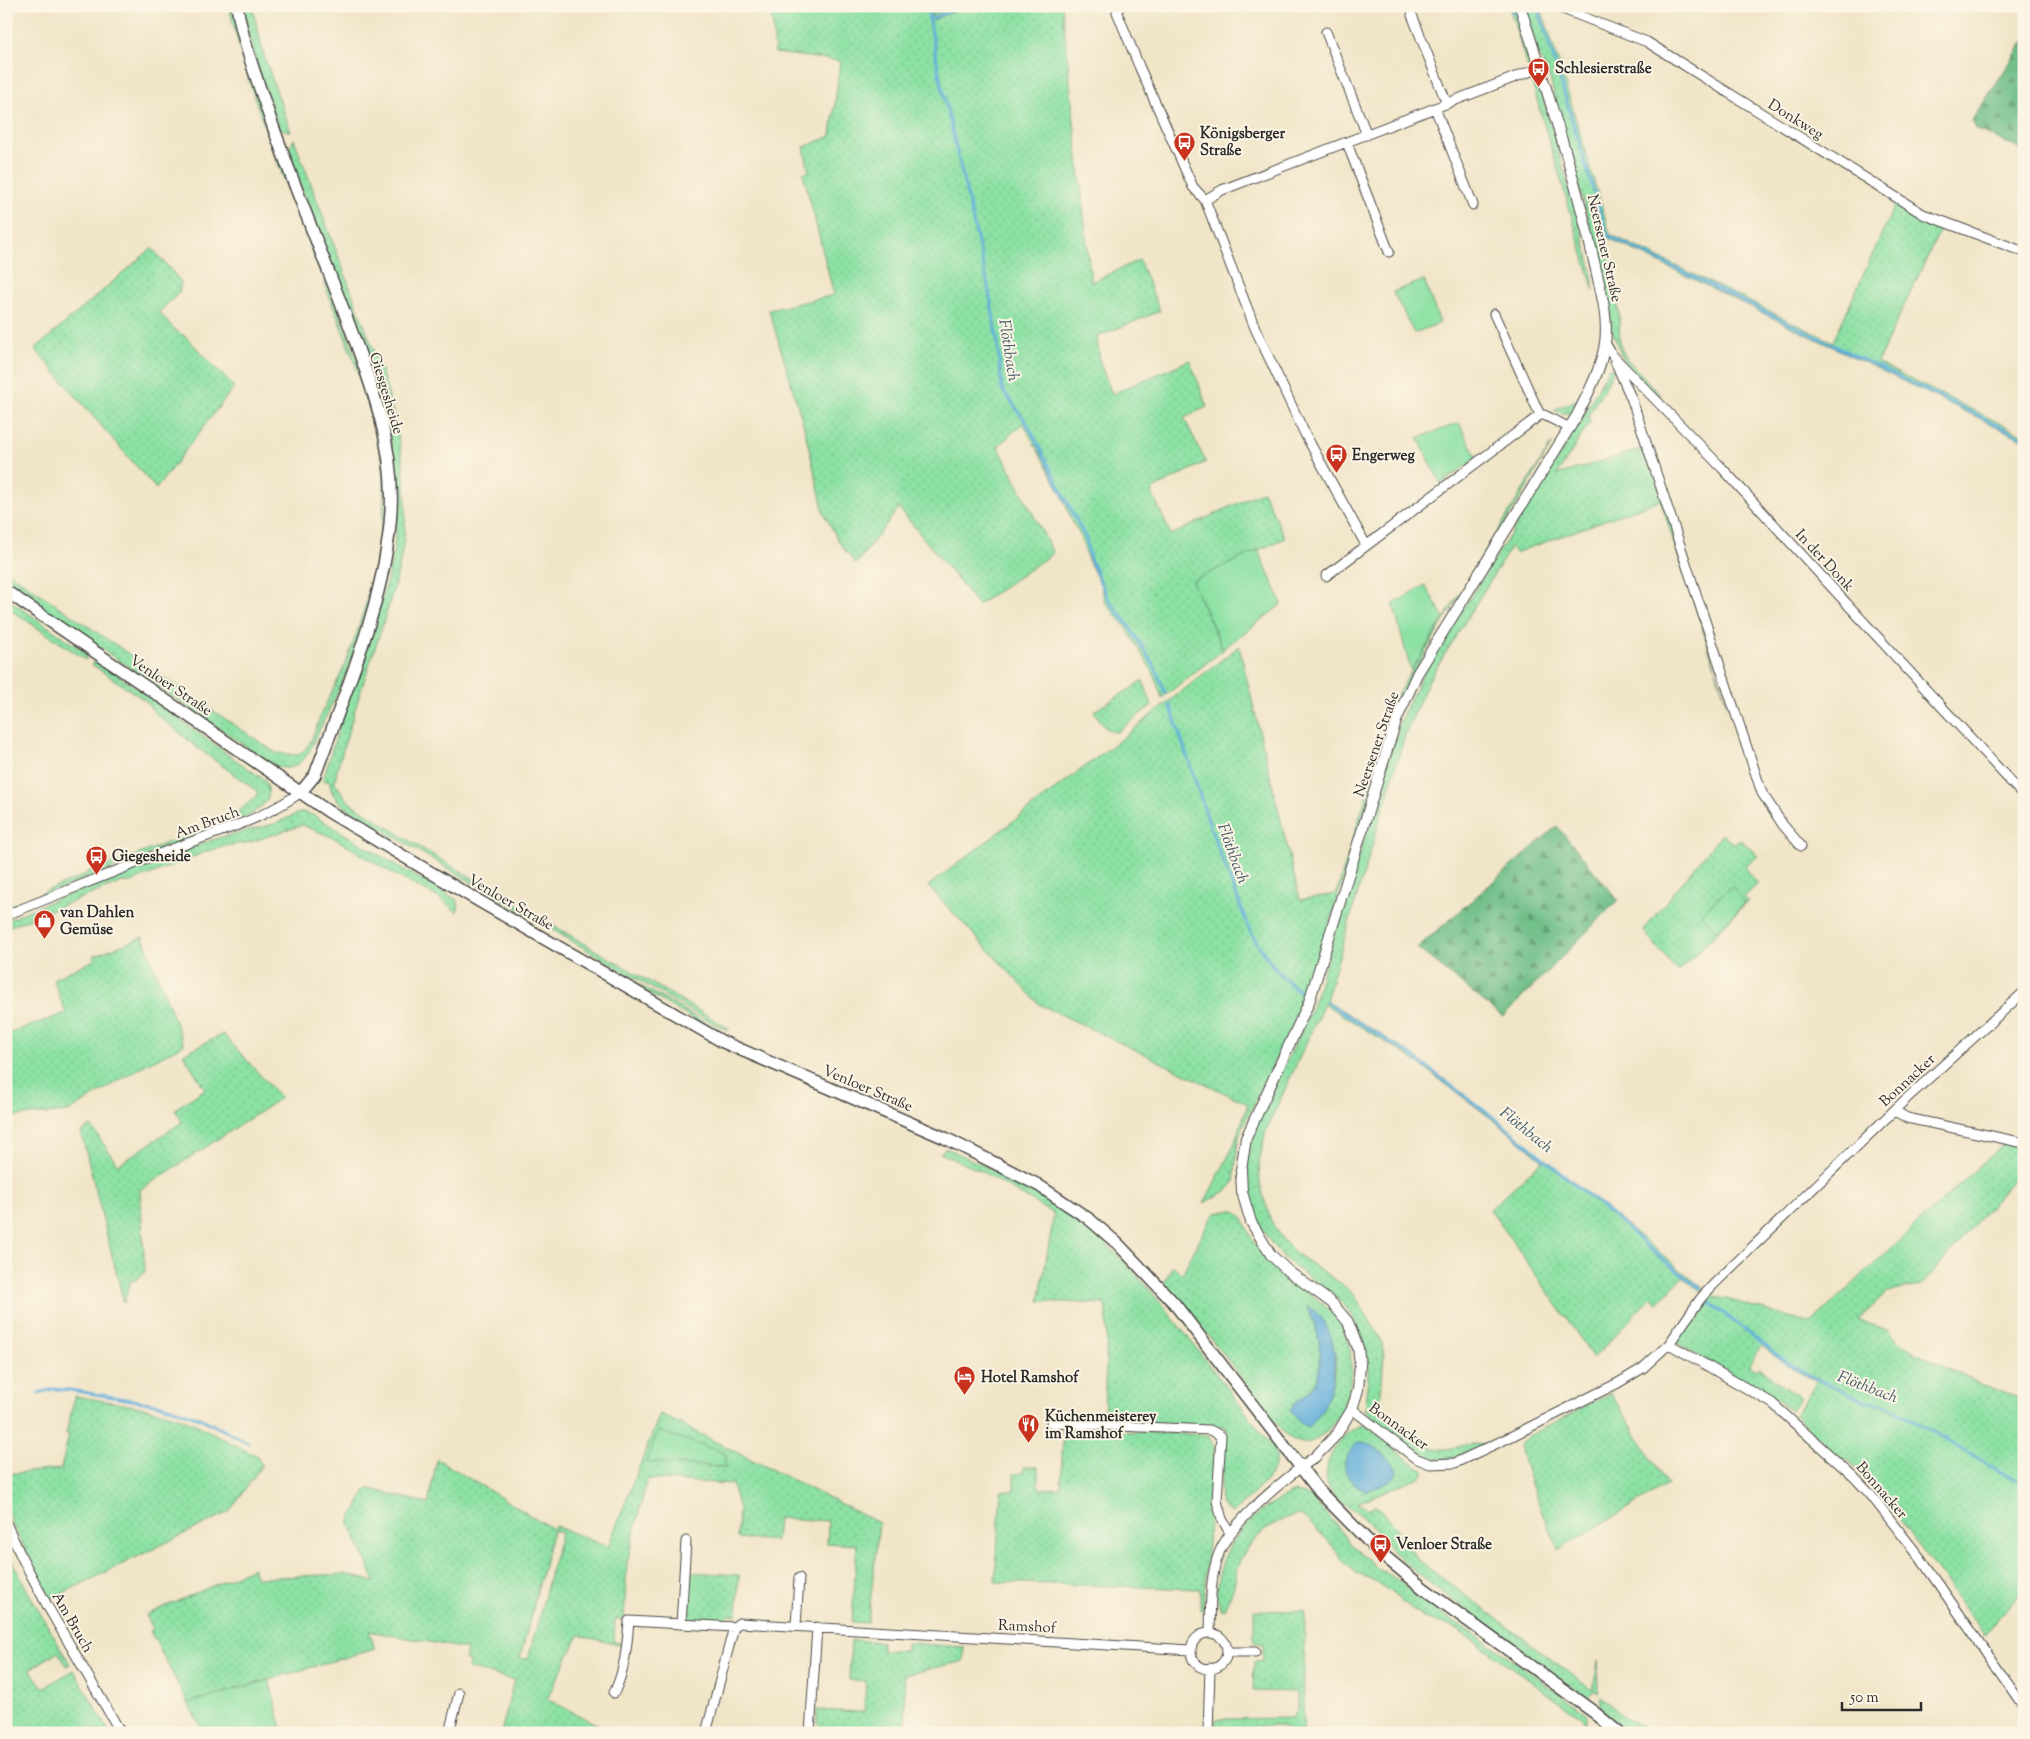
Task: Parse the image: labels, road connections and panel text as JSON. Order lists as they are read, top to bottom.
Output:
{
  "streets": {
    "main road": ["Giesgesheide", "Venloer Straße"],
    "street": [
      "Donkweg",
      "Neersener Straße",
      "In der Donk",
      "Am Bruch",
      "Bonnacker",
      "Ramshof"
    ]
  },
  "crossings": [
    ["Neersener Straße", "In der Donk"],
    ["Neersener Straße", "Venloer Straße"],
    ["Neersener Straße", "Bonnacker"],
    ["Giesgesheide", "Venloer Straße"],
    ["Giesgesheide", "Am Bruch"],
    ["Venloer Straße", "Am Bruch"]
  ],
  "water": ["Flöthbach"],
  "places": {
    "bus stop": [
      "Schlesierstraße",
      "Königsberger Straße",
      "Engerweg",
      "Giegesheide",
      "Venloer Straße"
    ],
    "shop": ["van Dahlen Gemüse"],
    "hotel": ["Hotel Ramshof"],
    "restaurant": ["Küchenmeisterey im Ramshof"]
  },
  "scale_bar": "50 m"
}
